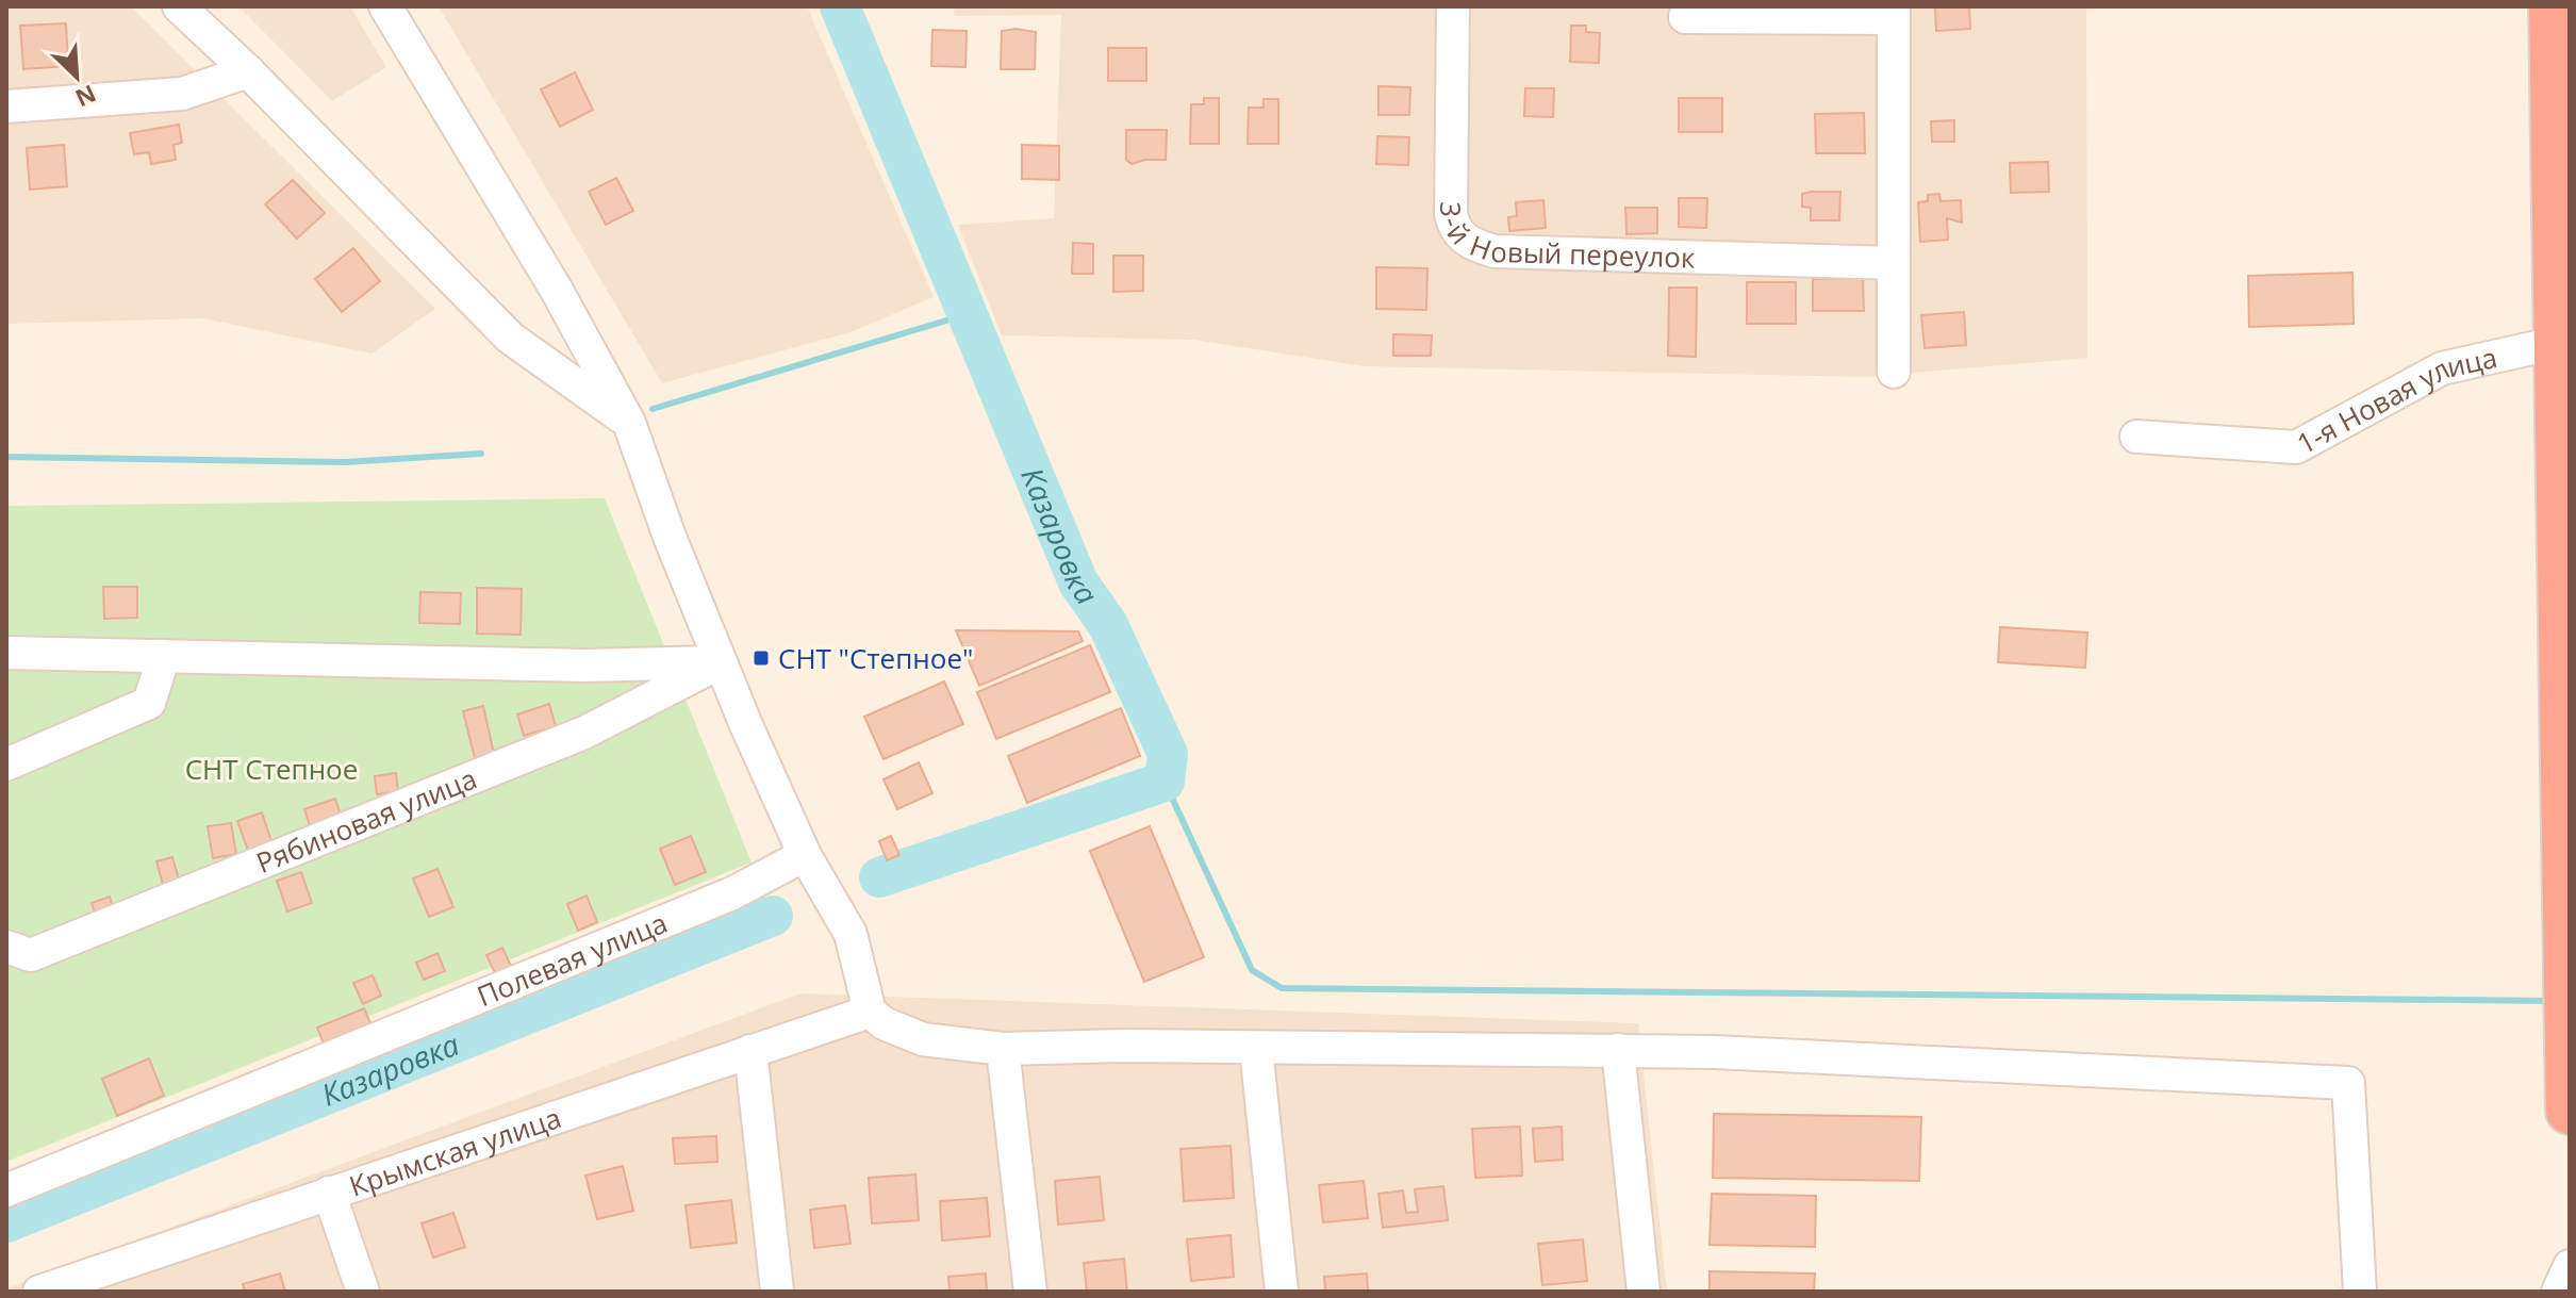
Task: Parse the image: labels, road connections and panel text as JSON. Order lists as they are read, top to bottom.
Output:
{
  "streets": {
    "street": [
      "3-й Новый переулок",
      "1-я Новая улица",
      "Рябиновая улица",
      "Полевая улица",
      "Крымская улица"
    ]
  },
  "water": ["Казаровка"],
  "parks": ["СНТ Степное"],
  "places": {
    "transit": ["СНТ \"Степное\""]
  },
  "north": "bottom right"
}
